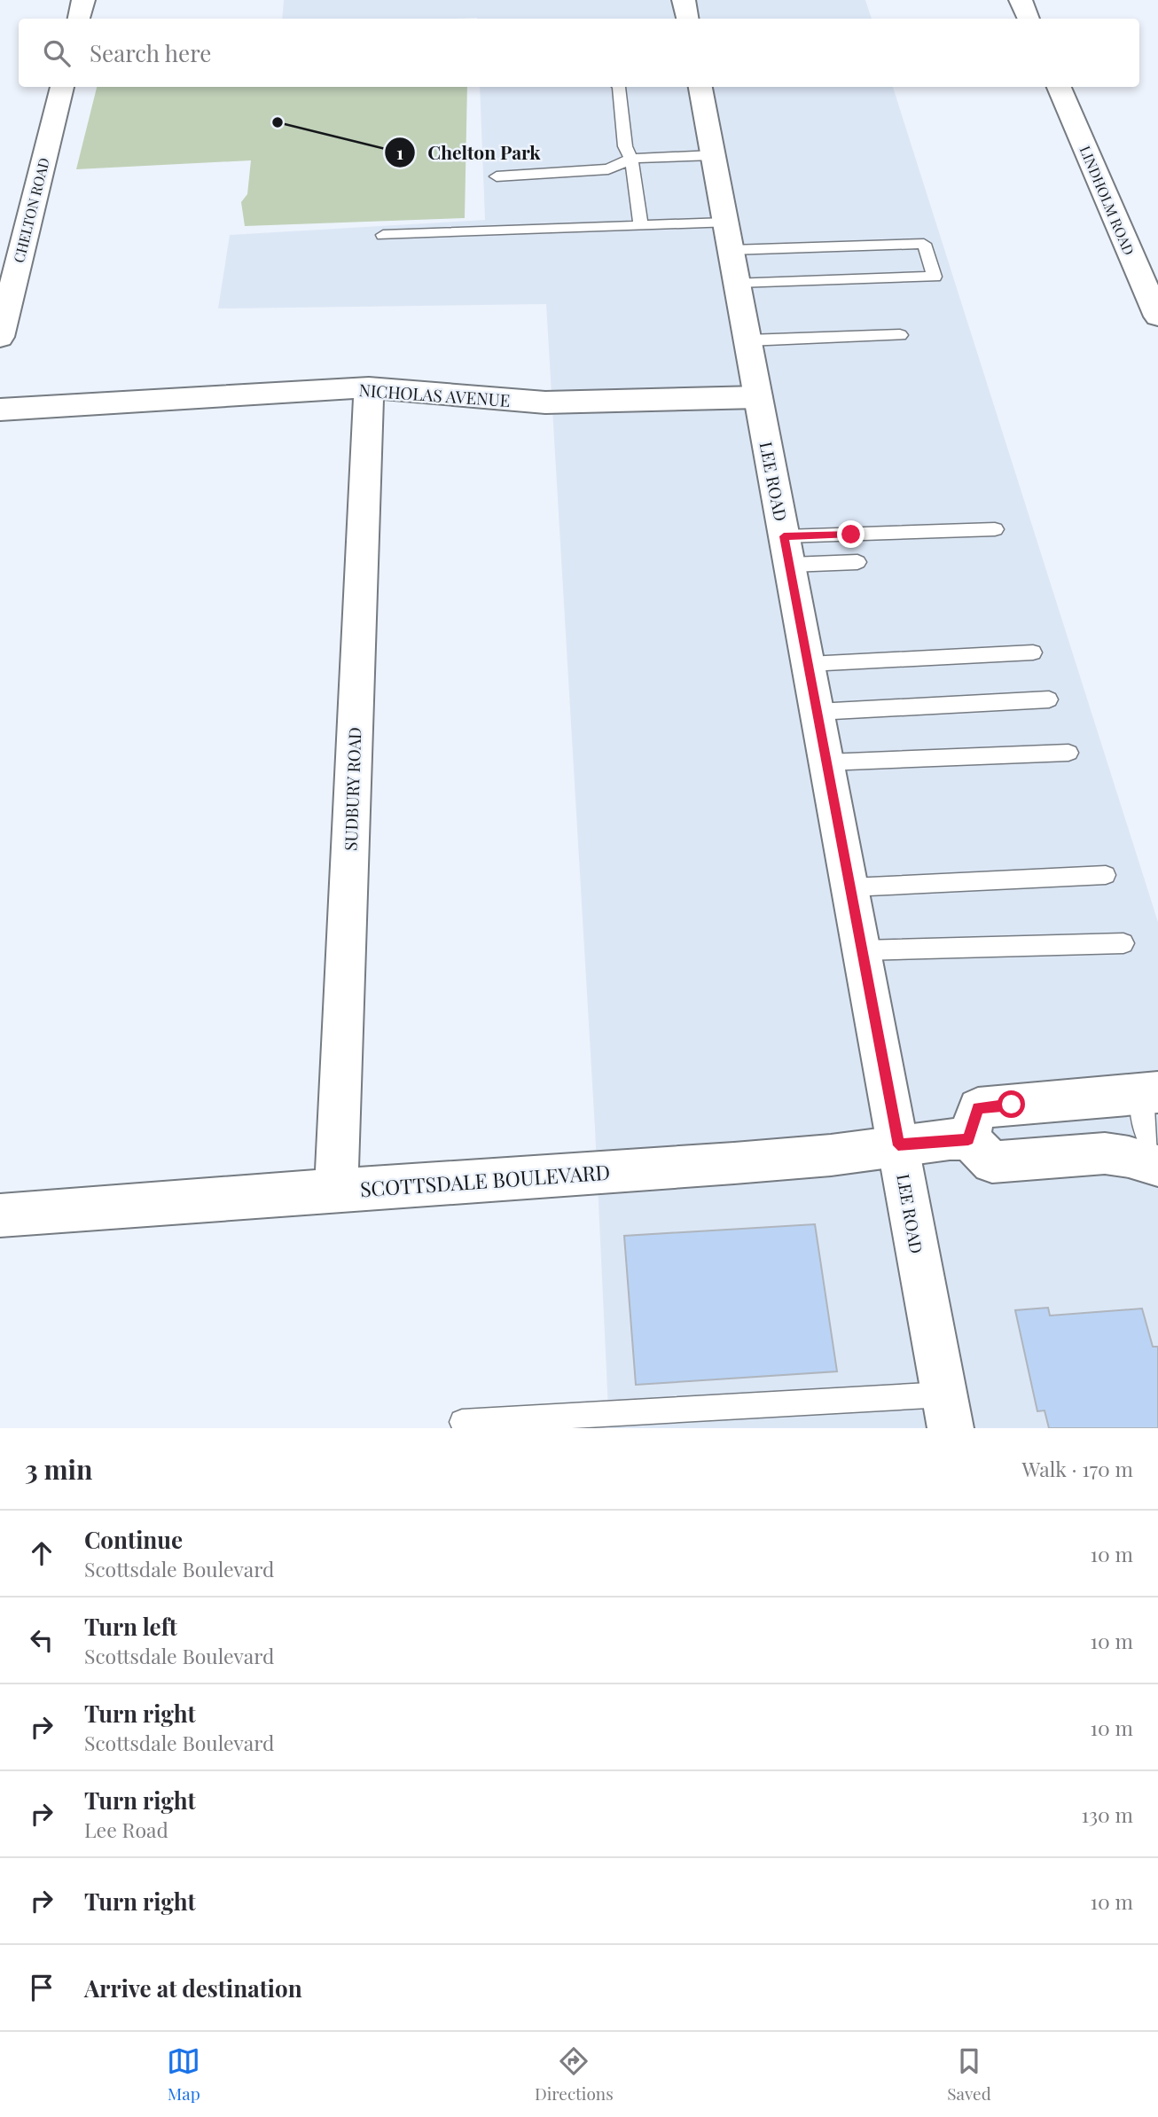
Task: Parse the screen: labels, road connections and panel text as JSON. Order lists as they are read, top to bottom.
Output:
{
  "streets": {
    "street": [
      "LINDHOLM ROAD",
      "CHELTON ROAD",
      "NICHOLAS AVENUE",
      "LEE ROAD",
      "SUDBURY ROAD",
      "SCOTTSDALE BOULEVARD"
    ]
  },
  "crossings": [
    ["NICHOLAS AVENUE", "LEE ROAD"],
    ["NICHOLAS AVENUE", "SUDBURY ROAD"],
    ["LEE ROAD", "SCOTTSDALE BOULEVARD"],
    ["SUDBURY ROAD", "SCOTTSDALE BOULEVARD"]
  ],
  "places": ["Chelton Park"],
  "page": {
    "search": "Search here",
    "heading": ["3 min", "Walk · 170 m"],
    "list": [
      ["Continue", "Scottsdale Boulevard", "10 m"],
      ["Turn left", "Scottsdale Boulevard", "10 m"],
      ["Turn right", "Scottsdale Boulevard", "10 m"],
      ["Turn right", "Lee Road", "130 m"],
      ["Turn right", "10 m"],
      "Arrive at destination"
    ],
    "nav": ["Map", "Directions", "Saved"]
  }
}
